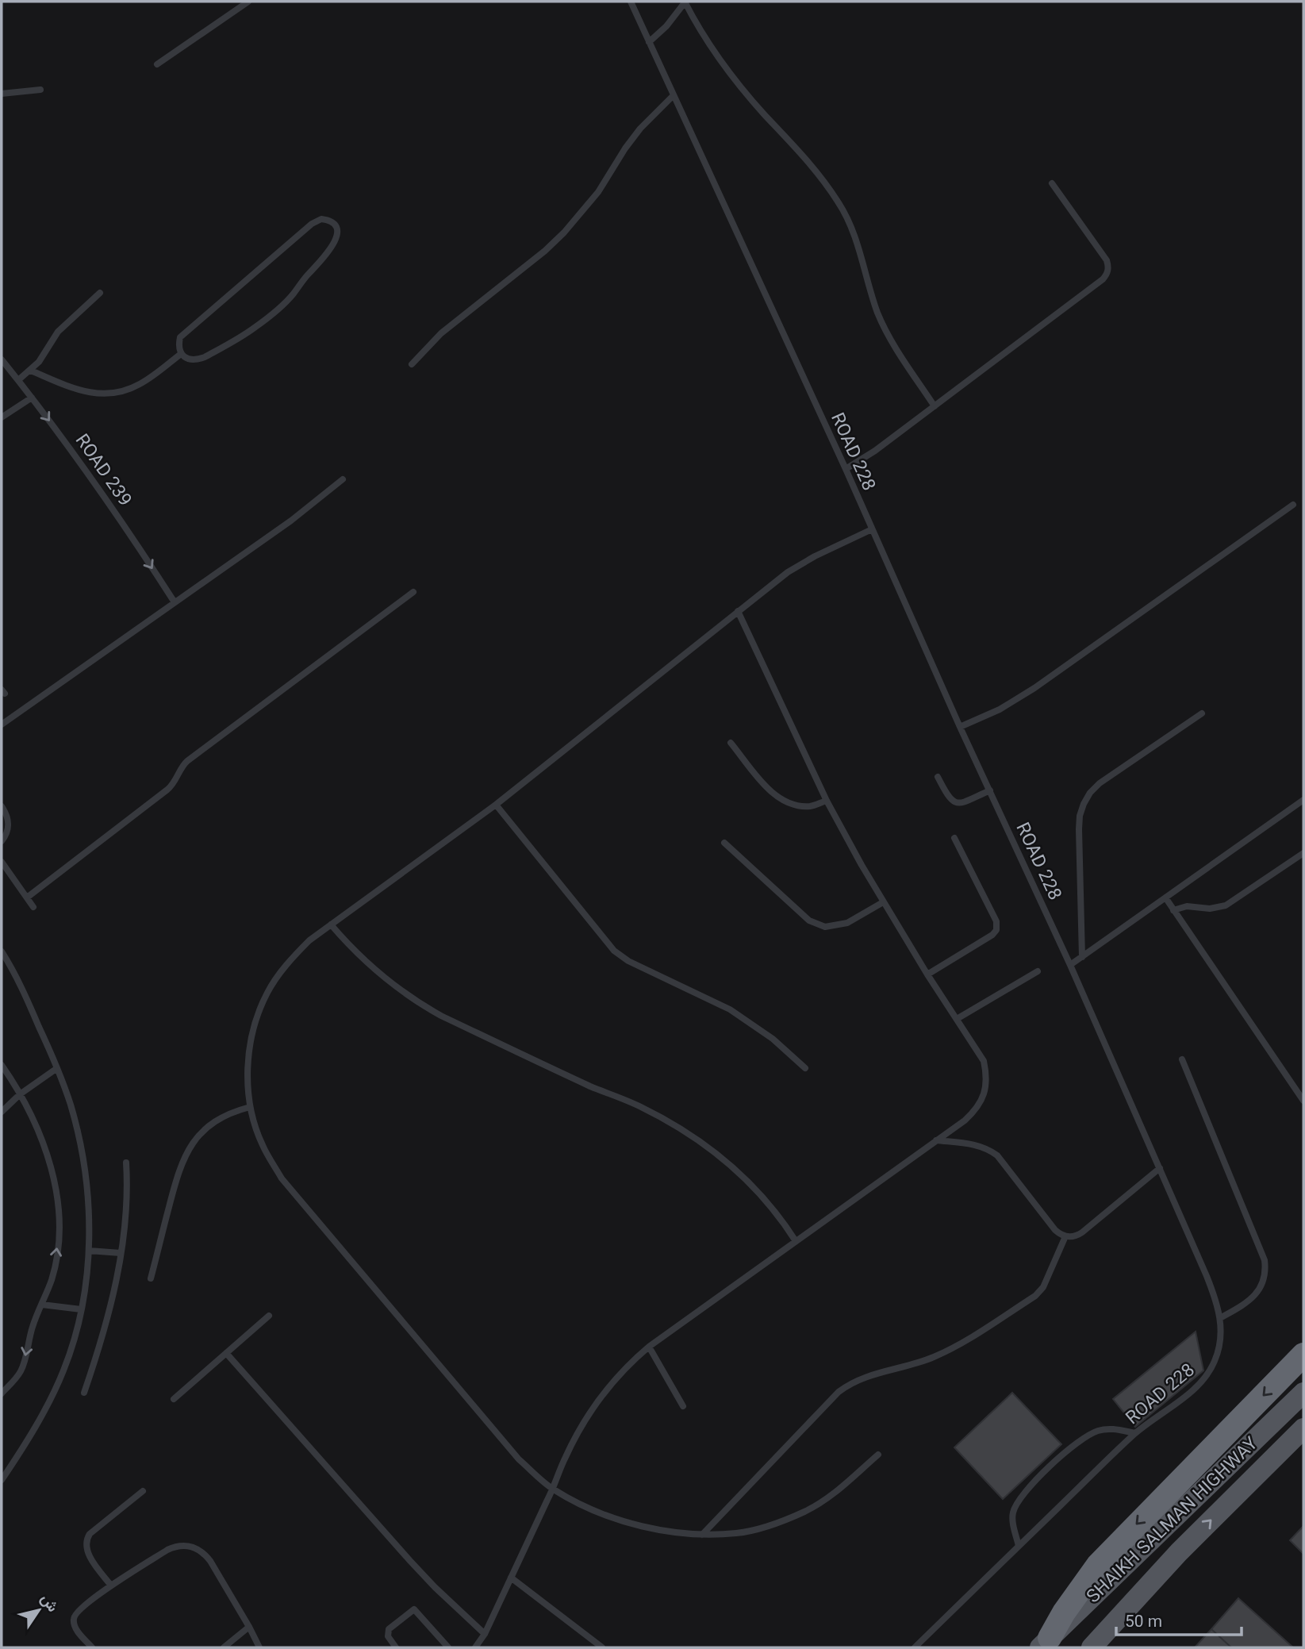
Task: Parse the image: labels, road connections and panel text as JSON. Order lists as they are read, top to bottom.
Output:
{
  "streets": {
    "main road": ["SHAIKH SALMAN HIGHWAY"],
    "lane": ["ROAD 228", "ROAD 239"]
  },
  "one_way": ["ROAD 239"],
  "scale_bar": "50 m",
  "north": "top right"
}
